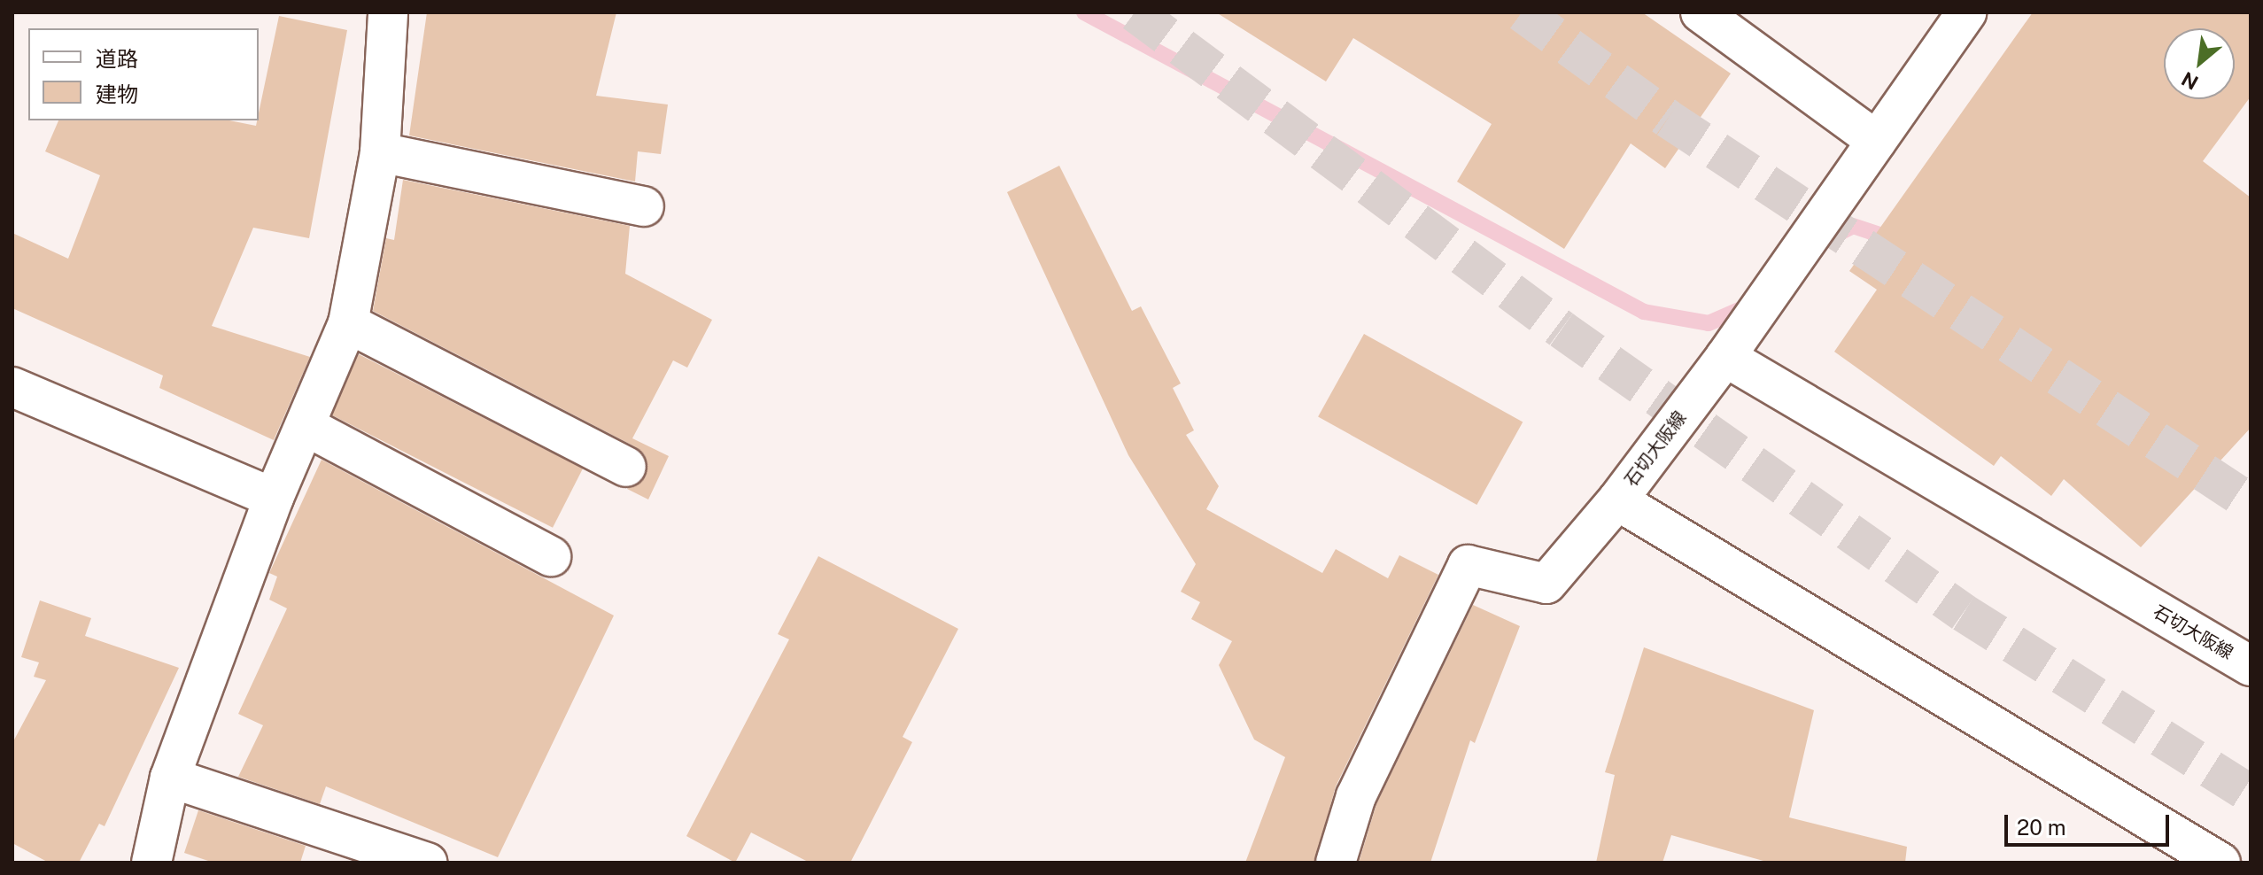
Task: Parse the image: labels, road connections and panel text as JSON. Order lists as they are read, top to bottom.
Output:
{
  "streets": {
    "street": ["石切大阪線"]
  },
  "legend": ["道路", "建物"],
  "scale_bar": "20 m",
  "north": "bottom left"
}
